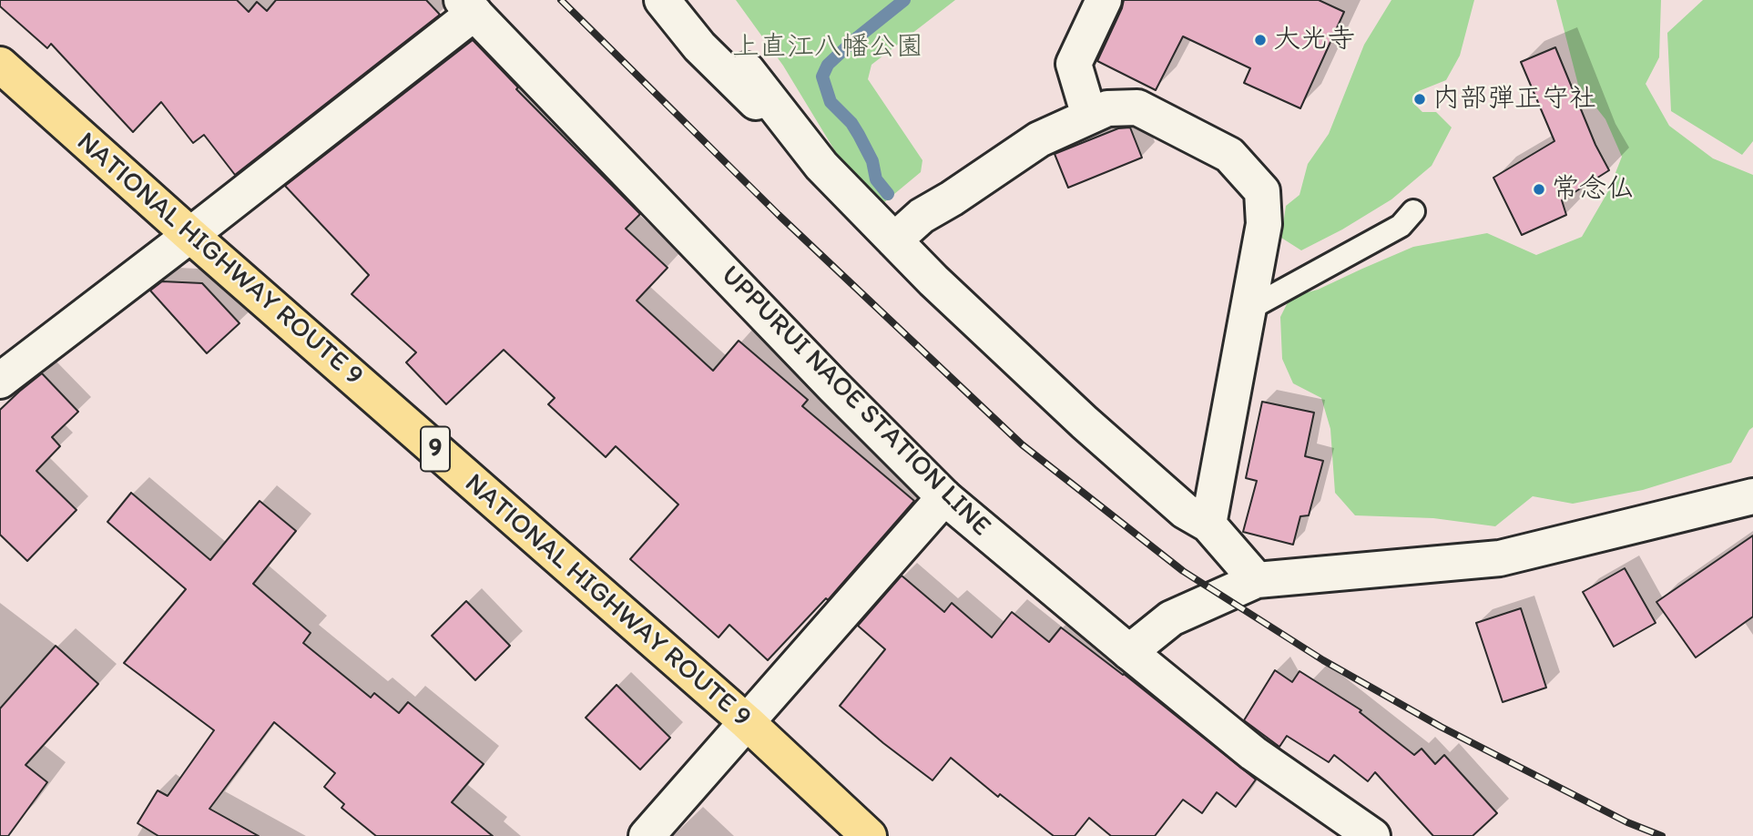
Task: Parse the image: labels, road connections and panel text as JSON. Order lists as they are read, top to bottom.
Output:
{
  "streets": {
    "highway": ["NATIONAL HIGHWAY ROUTE 9", "9"],
    "street": ["UPPURUI NAOE STATION LINE"]
  },
  "parks": ["上直江八幡公園"],
  "places": ["大光寺", "内部弾正守社", "常念仏"]
}
